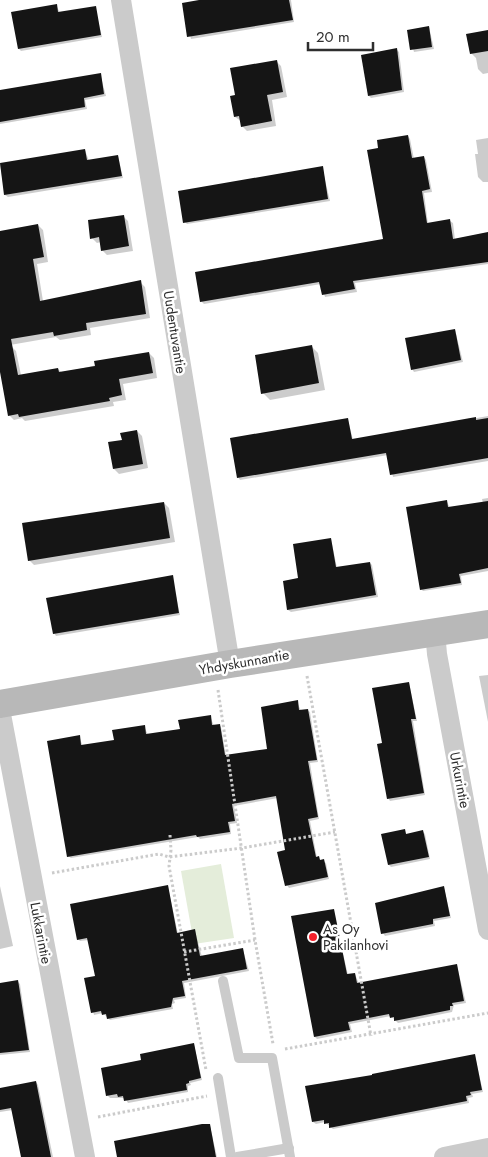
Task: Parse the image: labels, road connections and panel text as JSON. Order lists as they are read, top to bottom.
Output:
{
  "streets": {
    "main road": ["Yhdyskunnantie"],
    "street": ["Uudentuvantie", "Urkurintie", "Lukkarintie"]
  },
  "crossings": [
    ["Uudentuvantie", "Yhdyskunnantie"],
    ["Yhdyskunnantie", "Urkurintie"]
  ],
  "places": ["As Oy Pakilanhovi"],
  "scale_bar": "20 m"
}
